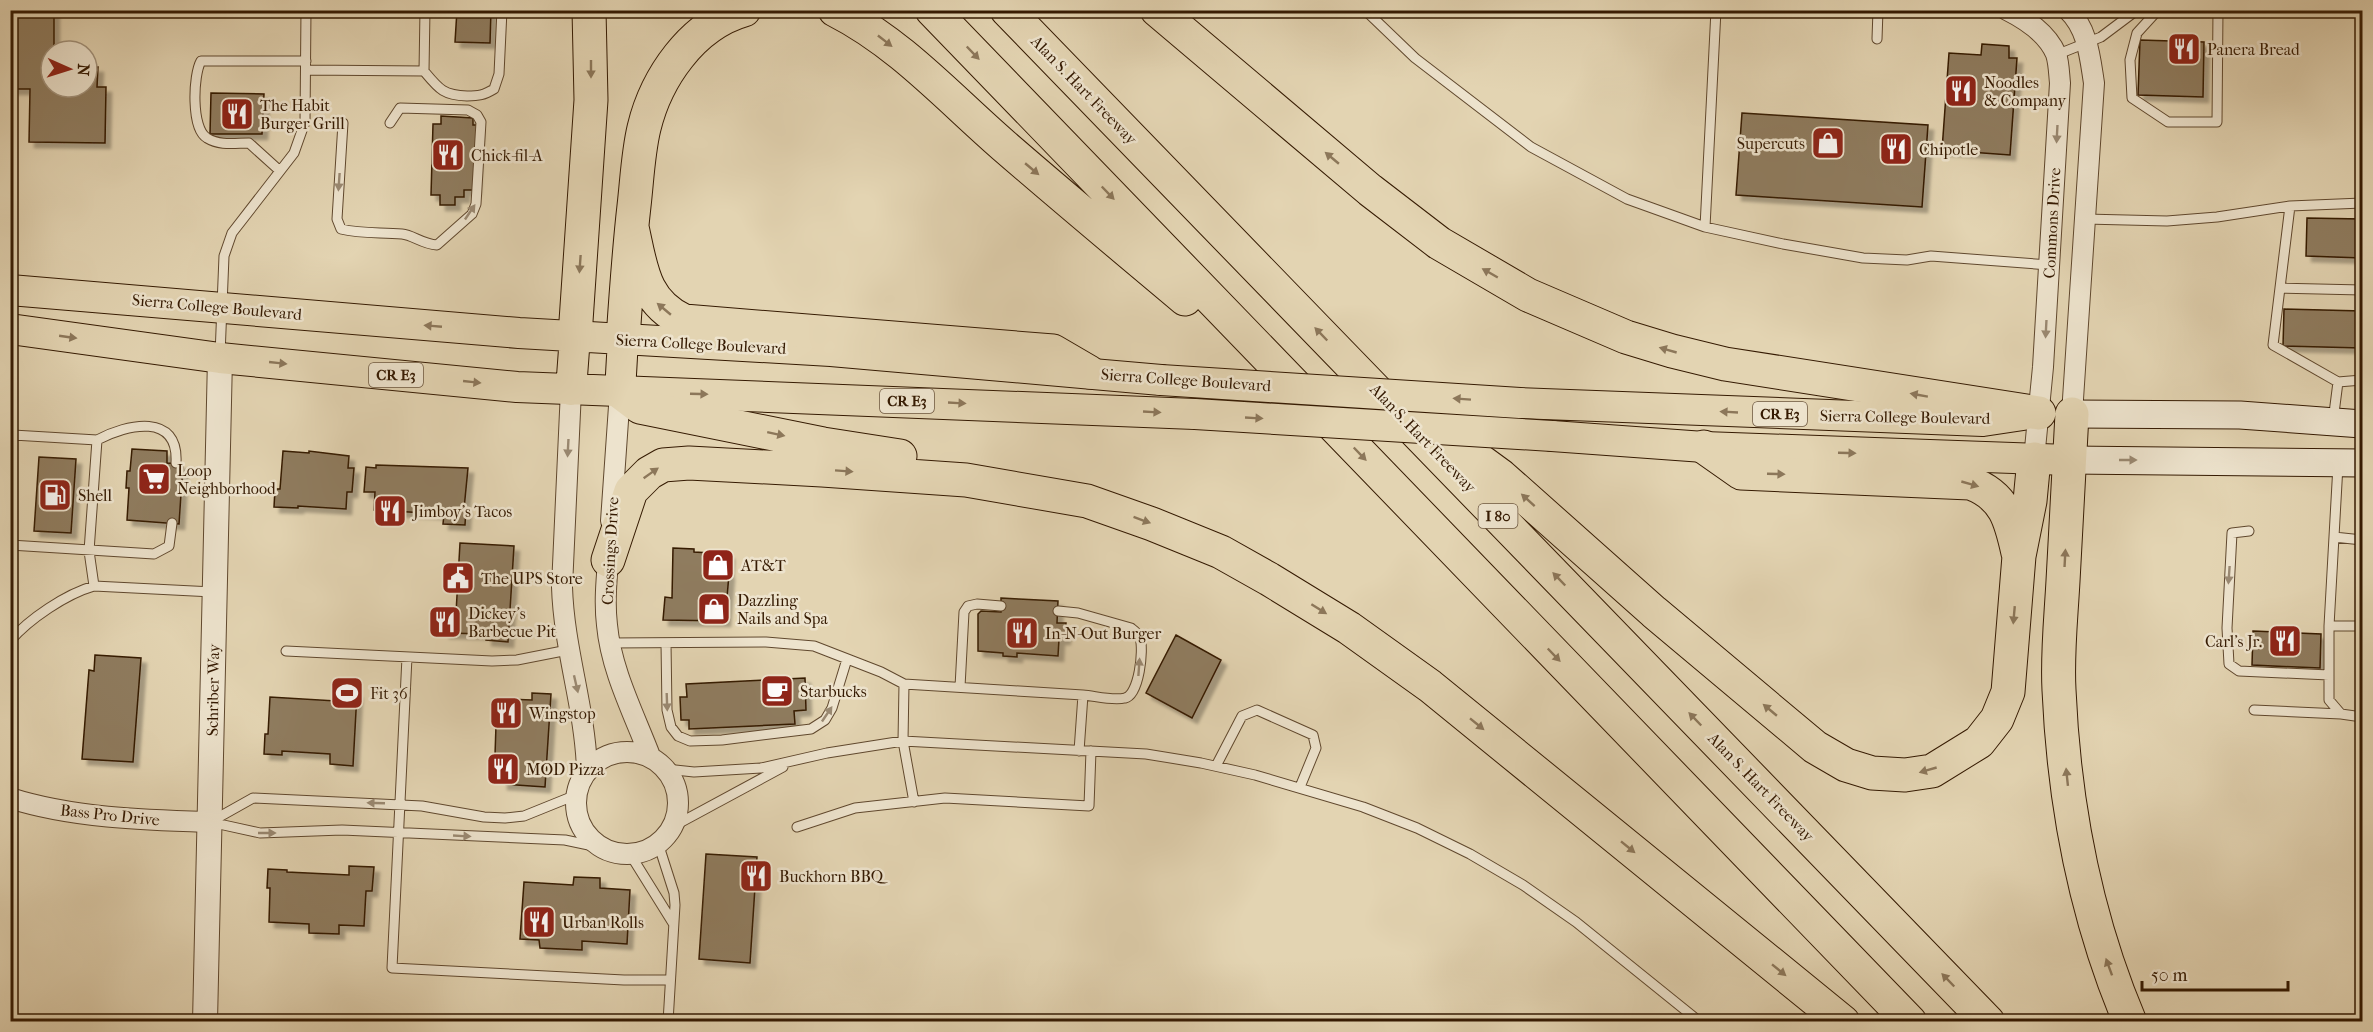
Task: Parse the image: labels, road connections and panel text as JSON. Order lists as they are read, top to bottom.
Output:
{
  "streets": {
    "highway": ["Alan S. Hart Freeway", "I 80"],
    "main road": ["Sierra College Boulevard", "CR E3", "Crossings Drive"],
    "street": ["Commons Drive", "Schriber Way", "Bass Pro Drive"]
  },
  "crossings": [
    ["Commons Drive", "Sierra College Boulevard"],
    ["Sierra College Boulevard", "Crossings Drive"],
    ["Sierra College Boulevard", "Schriber Way"],
    ["Schriber Way", "Bass Pro Drive"]
  ],
  "places": {
    "restaurant": [
      "Panera Bread",
      "Noodles & Company",
      "The Habit Burger Grill",
      "Chipotle",
      "Chick-fil-A",
      "Jimboy's Tacos",
      "Dickey's Barbecue Pit",
      "In-N-Out Burger",
      "Carl's Jr.",
      "Wingstop",
      "MOD Pizza",
      "Buckhorn BBQ",
      "Urban Rolls"
    ],
    "shop": ["Supercuts", "AT&T", "Dazzling Nails and Spa"],
    "supermarket": ["Loop Neighborhood"],
    "fuel station": ["Shell"],
    "public building": ["The UPS Store"],
    "cafe": ["Starbucks"],
    "sports": ["Fit 36"]
  },
  "scale_bar": "50 m",
  "north": "right"
}
